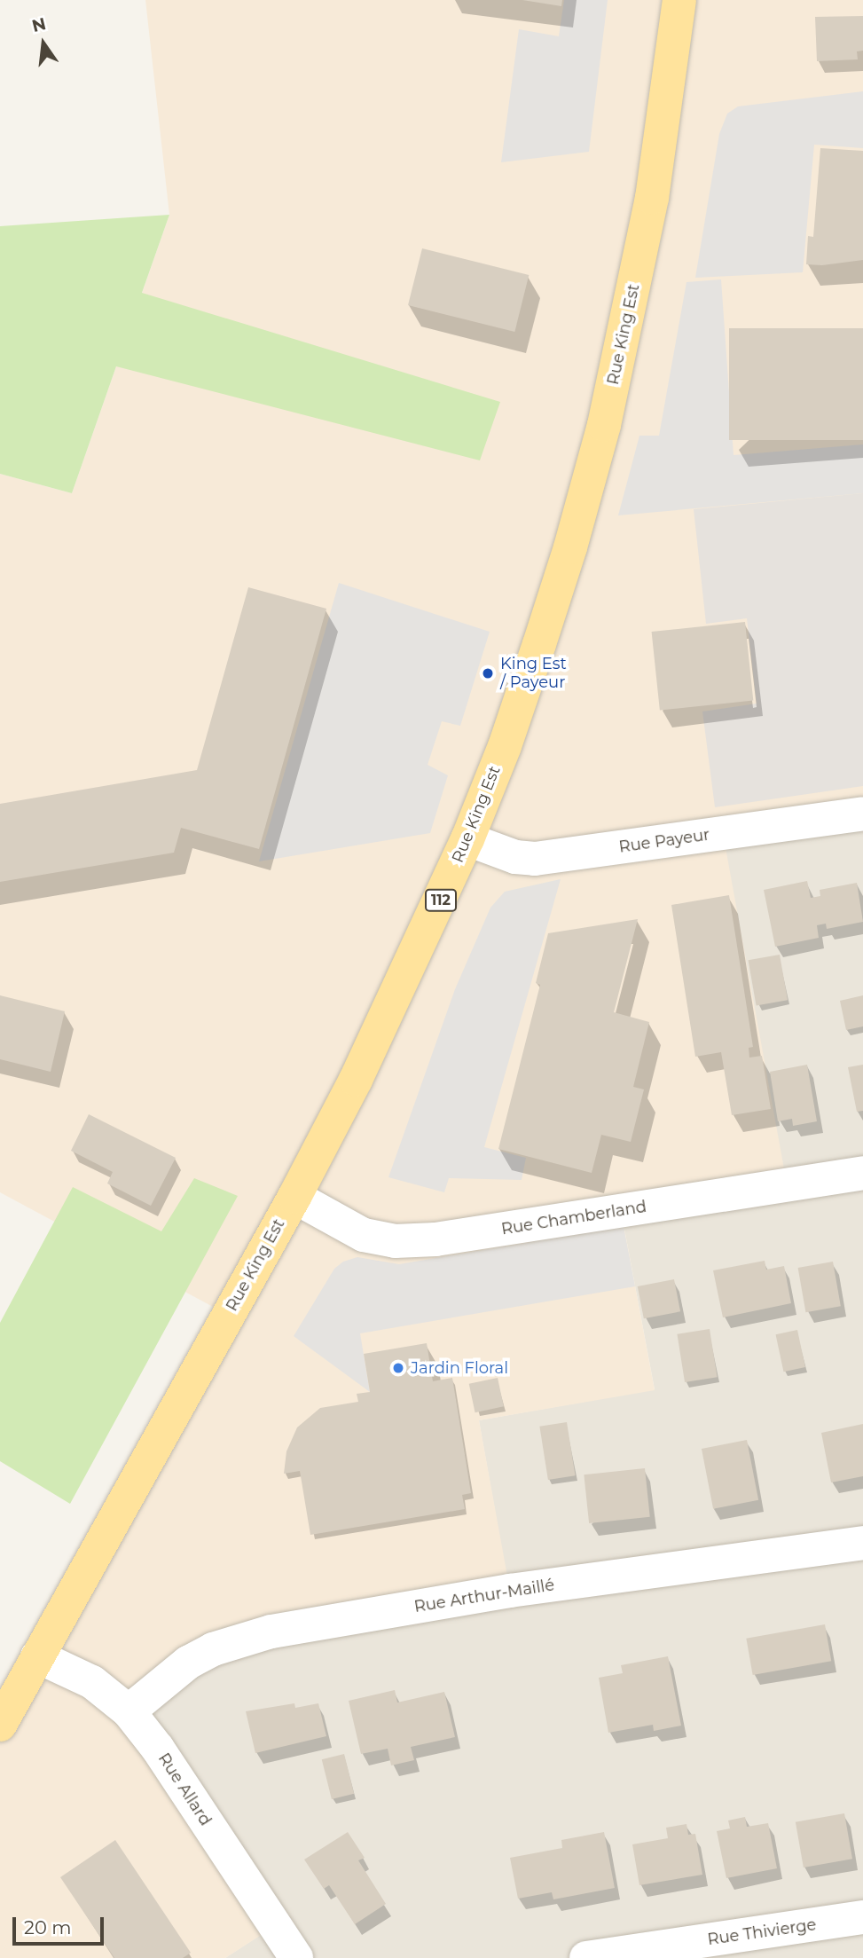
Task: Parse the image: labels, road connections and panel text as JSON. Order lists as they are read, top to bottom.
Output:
{
  "streets": {
    "main road": ["Rue King Est", "112"],
    "street": [
      "Rue Payeur",
      "Rue Chamberland",
      "Rue Arthur-Maillé",
      "Rue Allard",
      "Rue Thivierge"
    ]
  },
  "crossings": [
    ["Rue King Est", "Rue Payeur"],
    ["Rue King Est", "Rue Chamberland"],
    ["Rue King Est", "Rue Allard"],
    ["Rue Arthur-Maillé", "Rue Allard"]
  ],
  "places": ["King Est / Payeur", "Jardin Floral"],
  "scale_bar": "20 m",
  "north": "top"
}
